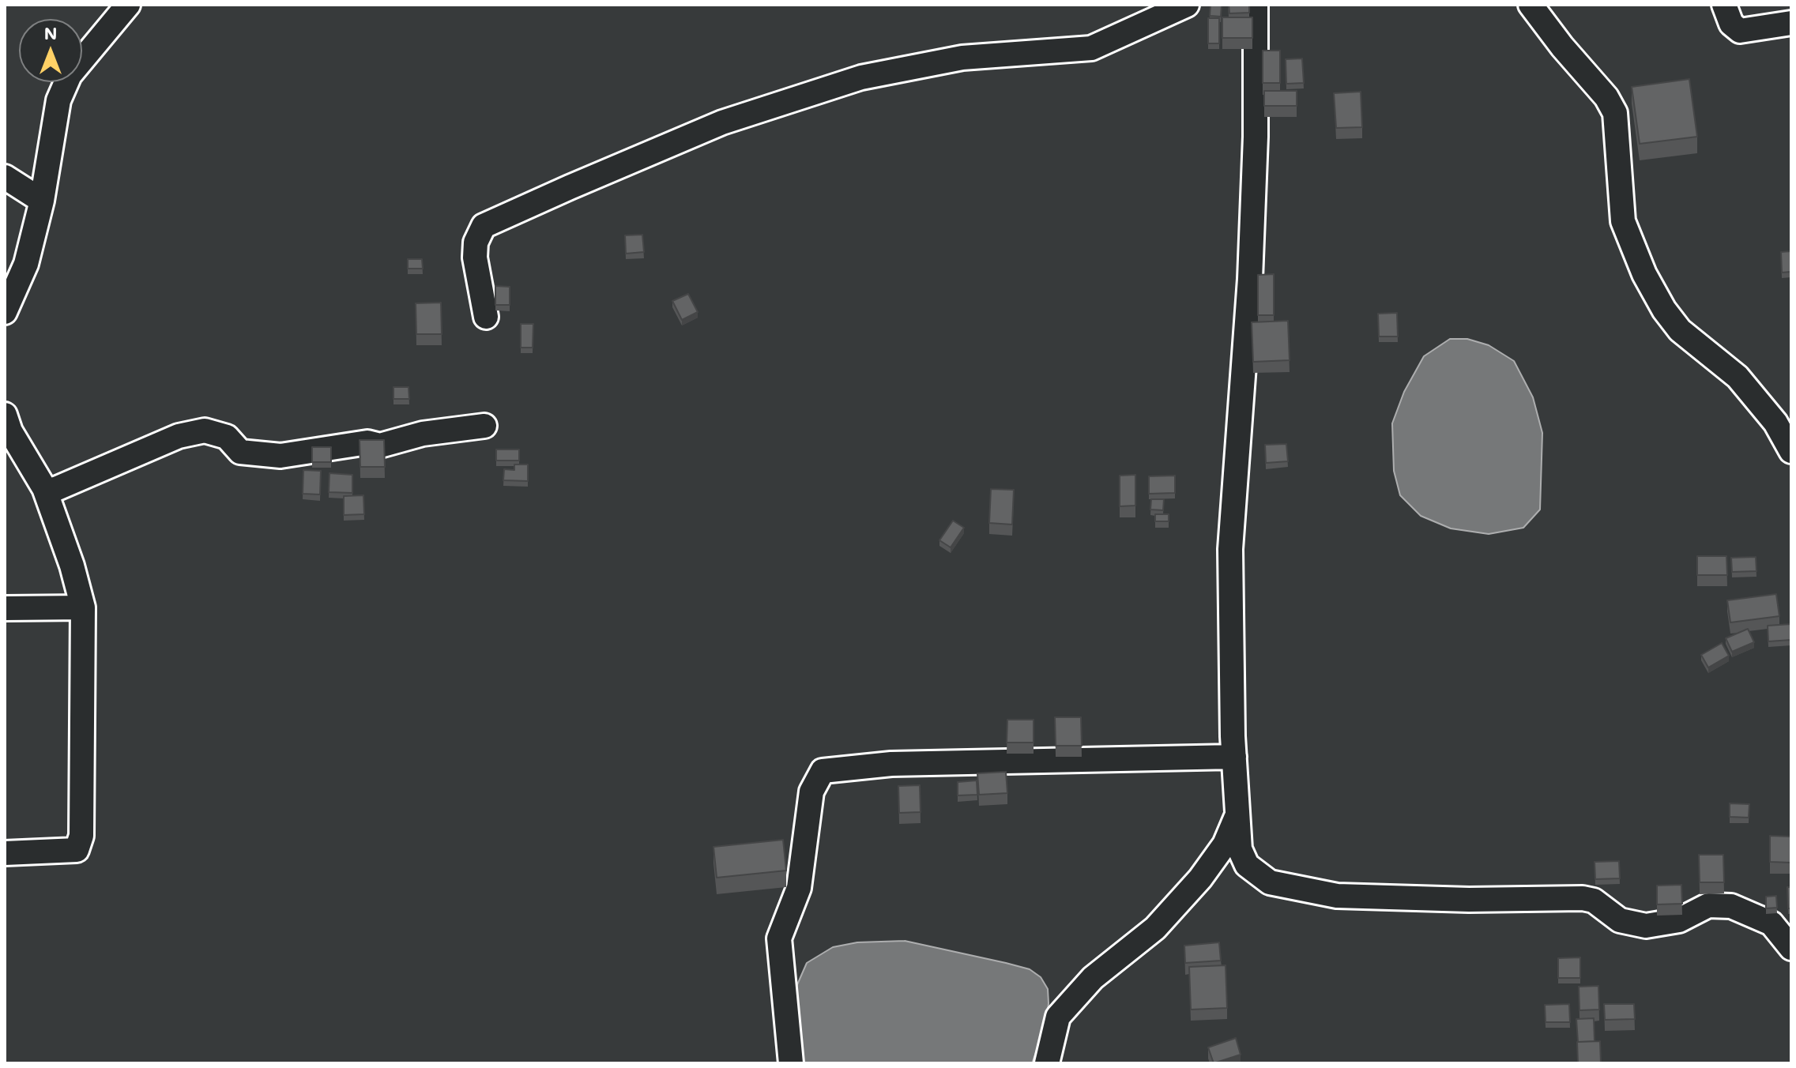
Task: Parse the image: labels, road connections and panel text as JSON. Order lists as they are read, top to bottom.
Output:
{
  "north": "top"
}
